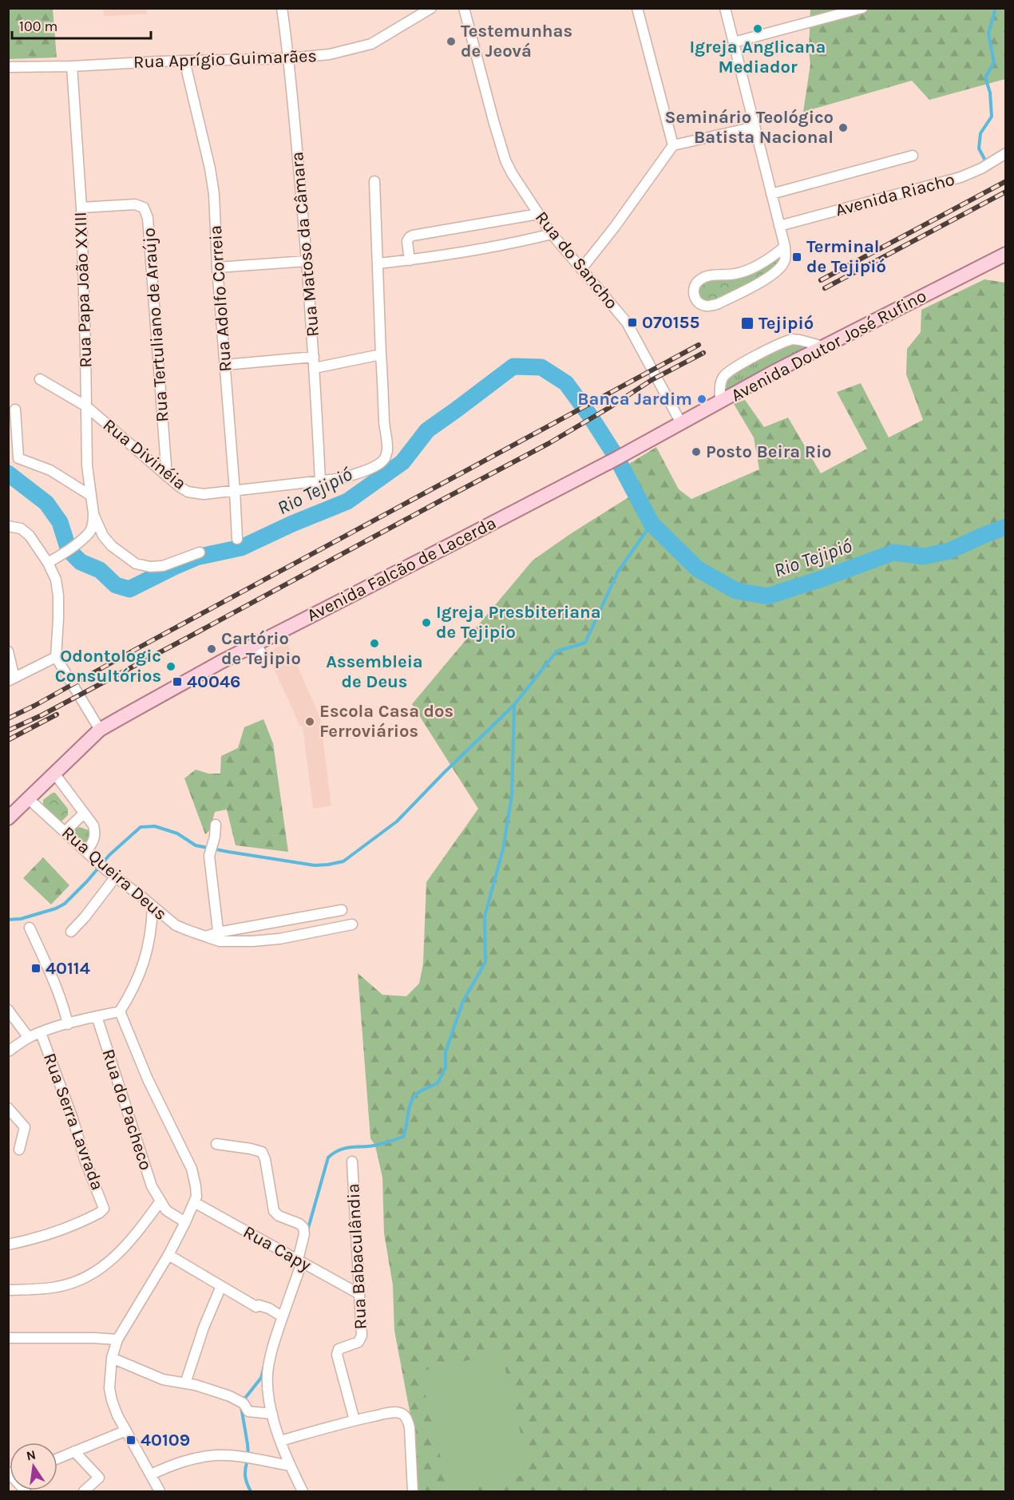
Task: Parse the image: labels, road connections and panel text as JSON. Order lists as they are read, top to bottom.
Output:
{
  "streets": {
    "main road": ["Avenida Doutor José Rufino", "Avenida Falcão de Lacerda"],
    "street": [
      "Rua Aprígio Guimarães",
      "Avenida Riacho",
      "Rua Matoso da Câmara",
      "Rua do Sancho",
      "Rua Papa João XXIII",
      "Rua Adolfo Correia",
      "Rua Tertuliano de Araújo",
      "Rua Divinéia",
      "Rua Queira Deus",
      "Rua do Pacheco",
      "Rua Serra Lavrada",
      "Rua Capy",
      "Rua Babaculândia"
    ]
  },
  "crossings": [
    ["Rua Aprígio Guimarães", "Rua Matoso da Câmara"],
    ["Rua Aprígio Guimarães", "Rua Papa João XXIII"],
    ["Rua Aprígio Guimarães", "Rua Adolfo Correia"],
    ["Rua Matoso da Câmara", "Rua Divinéia"],
    ["Rua do Sancho", "Avenida Doutor José Rufino"],
    ["Rua Papa João XXIII", "Rua Tertuliano de Araújo"],
    ["Rua Papa João XXIII", "Rua Divinéia"],
    ["Rua Adolfo Correia", "Rua Divinéia"],
    ["Rua Tertuliano de Araújo", "Rua Divinéia"],
    ["Avenida Doutor José Rufino", "Avenida Falcão de Lacerda"],
    ["Avenida Falcão de Lacerda", "Rua Queira Deus"],
    ["Rua Capy", "Rua Babaculândia"]
  ],
  "water": ["Rio Tejipió"],
  "places": {
    "other": [
      "Igreja Anglicana Mediador",
      "Testemunhas de Jeová",
      "Seminário Teológico Batista Nacional",
      "Banca Jardim",
      "Posto Beira Rio",
      "Igreja Presbiteriana de Tejipio",
      "Assembleia de Deus",
      "Cartório de Tejipio",
      "Odontologic Consultórios",
      "Escola Casa dos Ferroviários"
    ],
    "transit": [
      "Terminal de Tejipió",
      "070155",
      "Tejipió",
      "40046",
      "40114",
      "40109"
    ]
  },
  "scale_bar": "100 m",
  "north": "top"
}
